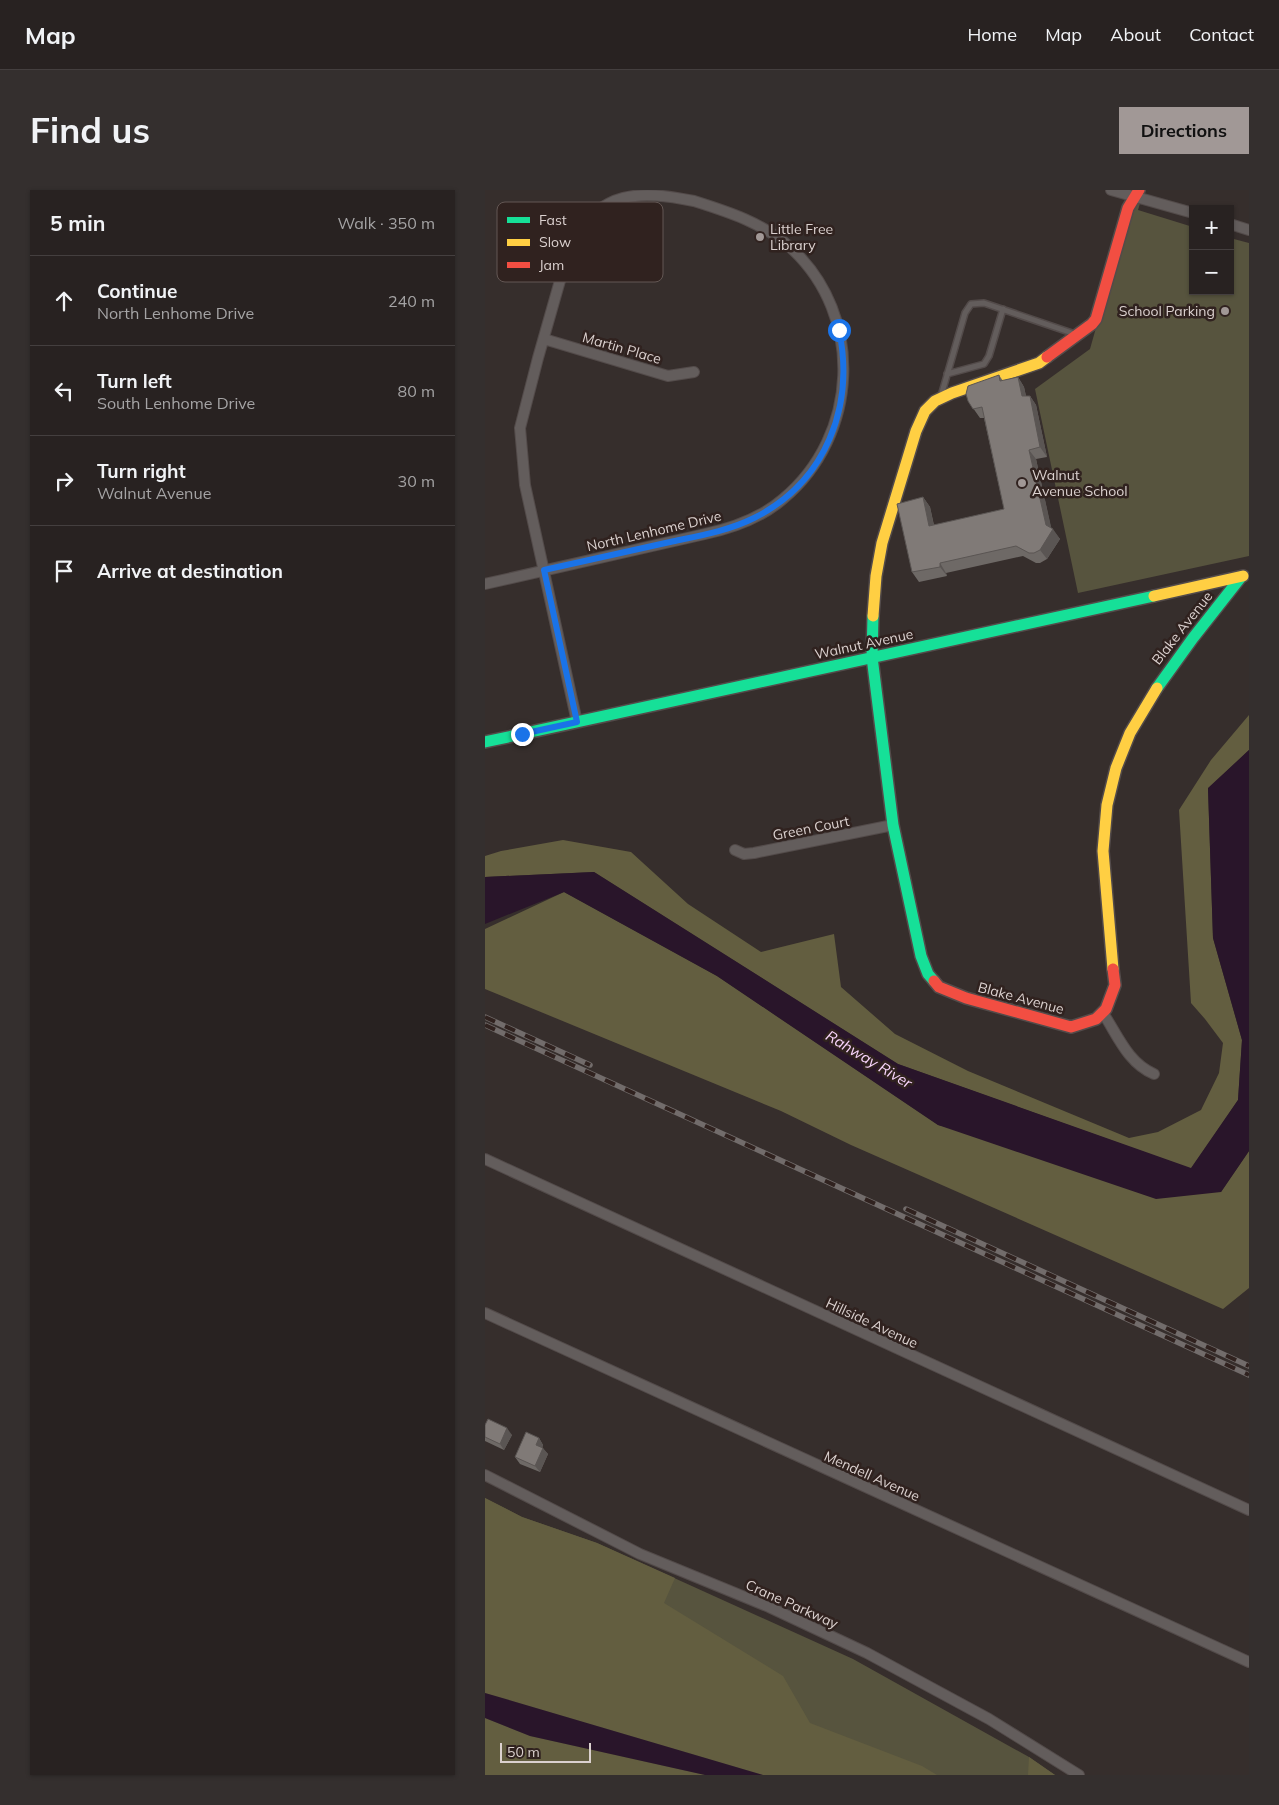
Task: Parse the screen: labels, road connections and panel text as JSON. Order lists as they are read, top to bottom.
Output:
{
  "streets": {
    "street": [
      "Martin Place",
      "North Lenhome Drive",
      "Blake Avenue",
      "Walnut Avenue",
      "Green Court",
      "Hillside Avenue",
      "Mendell Avenue",
      "Crane Parkway"
    ]
  },
  "crossings": [
    ["Martin Place", "North Lenhome Drive"],
    ["North Lenhome Drive", "Walnut Avenue"],
    ["Blake Avenue", "Walnut Avenue"],
    ["Blake Avenue", "Green Court"]
  ],
  "water": ["Rahway River"],
  "places": ["Little Free Library", "School Parking", "Walnut Avenue School"],
  "legend": ["Fast", "Slow", "Jam"],
  "scale_bar": "50 m",
  "page": {
    "header": "Map",
    "nav": [
      "Home",
      "Map",
      "About",
      "Contact"
    ],
    "buttons": "Directions",
    "title": "Find us",
    "heading": ["5 min", "Walk · 350 m"],
    "map_buttons": ["+", "−"],
    "list": [
      ["Continue", "North Lenhome Drive", "240 m"],
      ["Turn left", "South Lenhome Drive", "80 m"],
      ["Turn right", "Walnut Avenue", "30 m"],
      "Arrive at destination"
    ],
    "scale": "50 m"
  }
}
